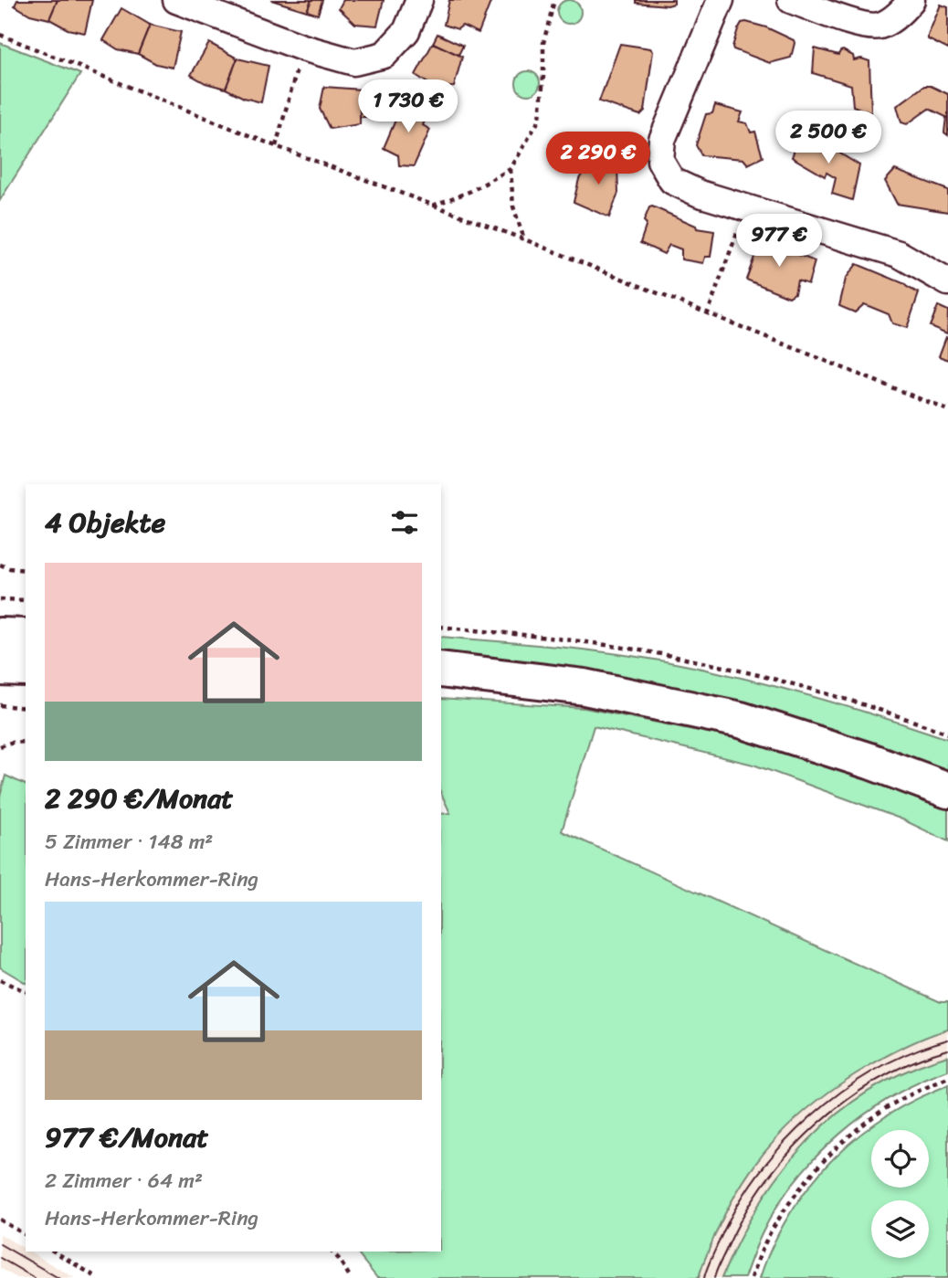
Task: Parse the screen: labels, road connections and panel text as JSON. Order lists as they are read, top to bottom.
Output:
{
  "page": {
    "price": [
      "1 730 €",
      "2 500 €",
      "2 290 €",
      "977 €"
    ],
    "heading": "4 Objekte",
    "list": [
      {
        "name": "2 290 €/Monat",
        "note": "5 Zimmer · 148 m² · Hans-Herkommer-Ring"
      },
      {
        "name": "977 €/Monat",
        "note": "2 Zimmer · 64 m² · Hans-Herkommer-Ring"
      }
    ]
  }
}
